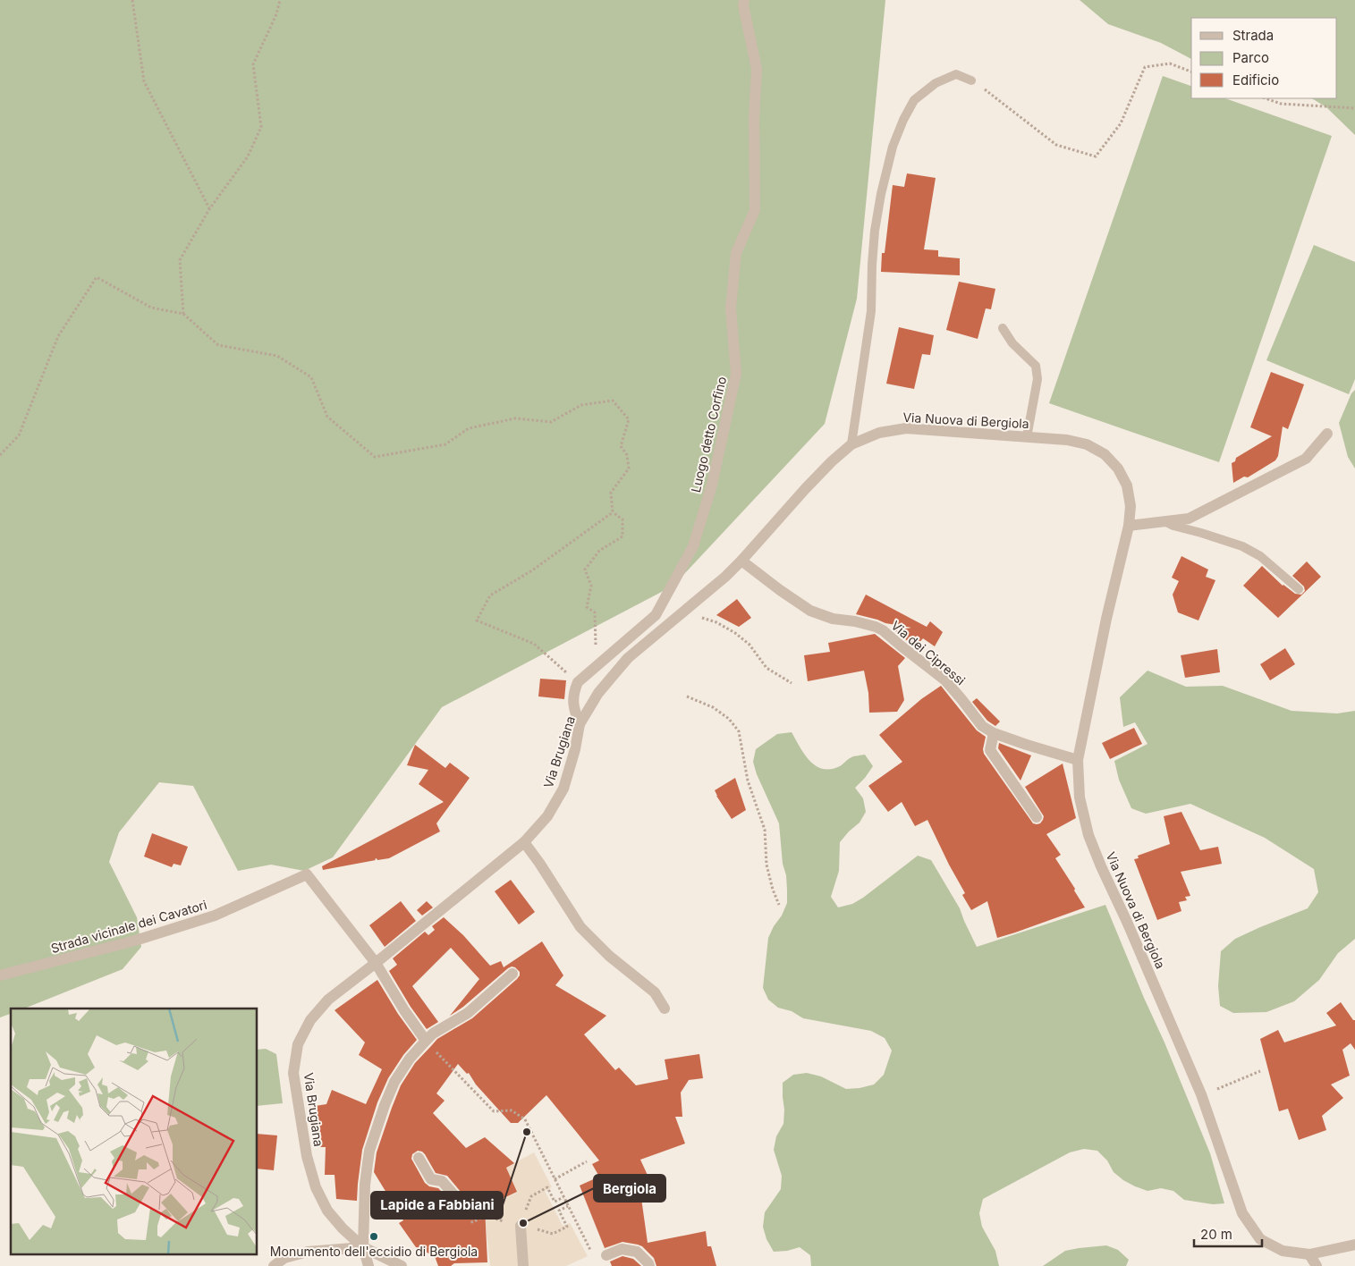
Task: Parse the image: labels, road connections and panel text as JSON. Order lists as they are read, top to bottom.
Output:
{
  "streets": {
    "street": [
      "Via Nuova di Bergiola",
      "Luogo detto Corfino",
      "Via dei Cipressi",
      "Via Brugiana",
      "Strada vicinale dei Cavatori"
    ]
  },
  "crossings": [
    ["Via Nuova di Bergiola", "Via dei Cipressi"],
    ["Via Nuova di Bergiola", "Via Brugiana"],
    ["Via dei Cipressi", "Via Brugiana"],
    ["Via Brugiana", "Strada vicinale dei Cavatori"]
  ],
  "places": ["Lapide a Fabbiani", "Bergiola", "Monumento dell'eccidio di Bergiola"],
  "legend": ["Strada", "Parco", "Edificio"],
  "scale_bar": "20 m"
}
